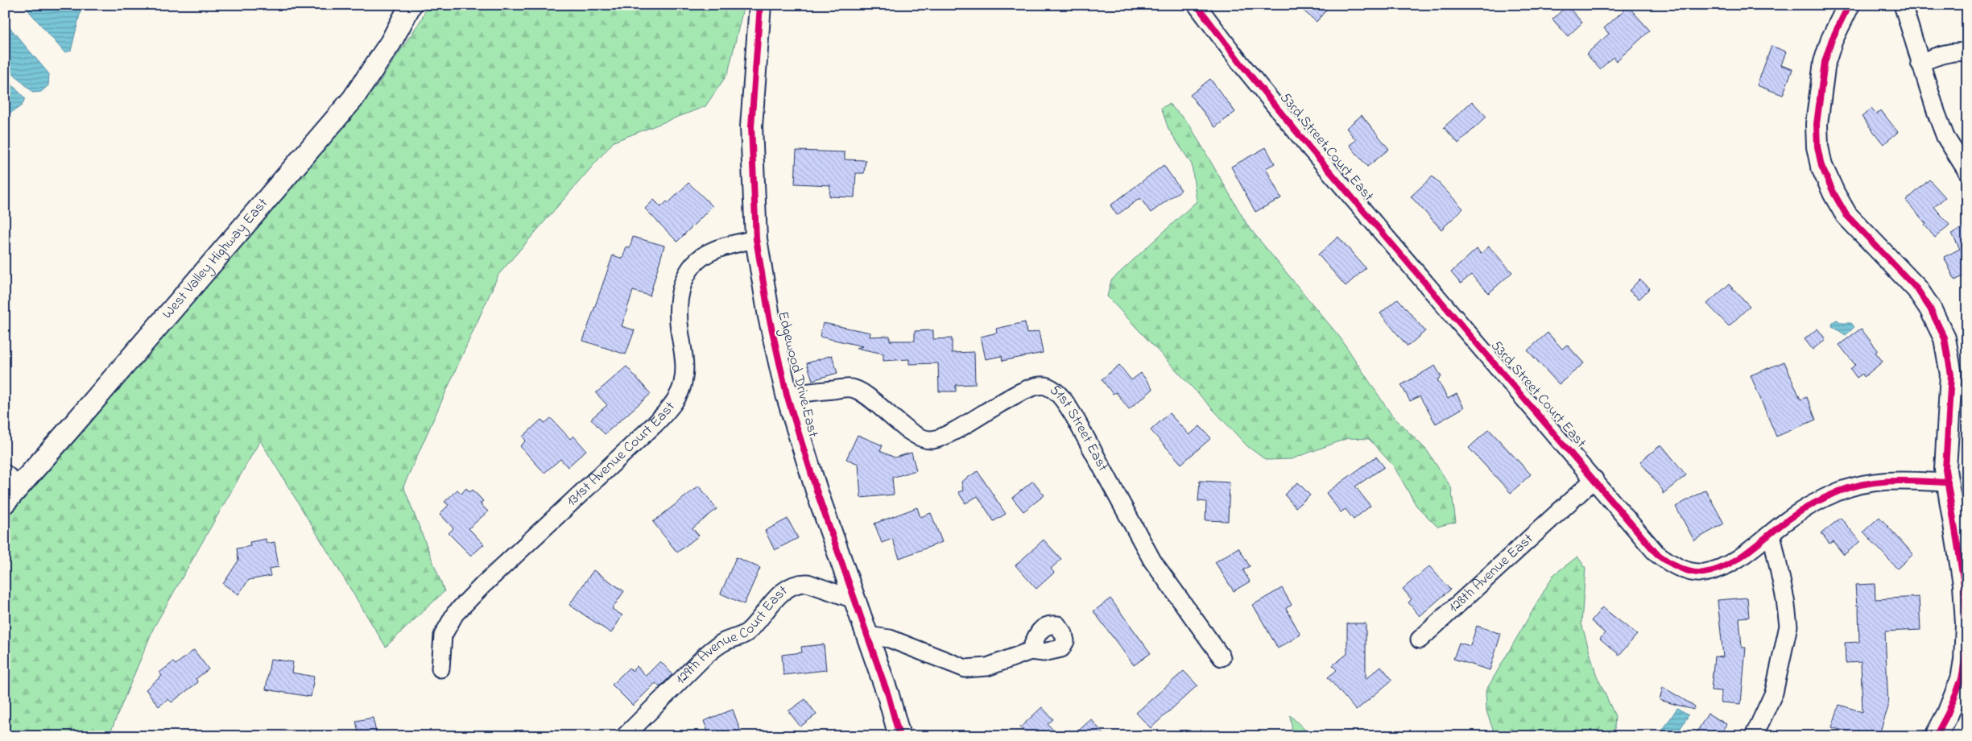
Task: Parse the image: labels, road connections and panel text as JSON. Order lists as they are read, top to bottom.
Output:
{
  "streets": {
    "street": [
      "53rd Street Court East",
      "West Valley Highway East",
      "Edgewood Drive East",
      "51st Street East",
      "131st Avenue Court East",
      "128th Avenue East",
      "129th Avenue Court East"
    ]
  },
  "crossings": [
    ["53rd Street Court East", "128th Avenue East"],
    ["Edgewood Drive East", "51st Street East"],
    ["Edgewood Drive East", "131st Avenue Court East"],
    ["Edgewood Drive East", "129th Avenue Court East"]
  ]
}
